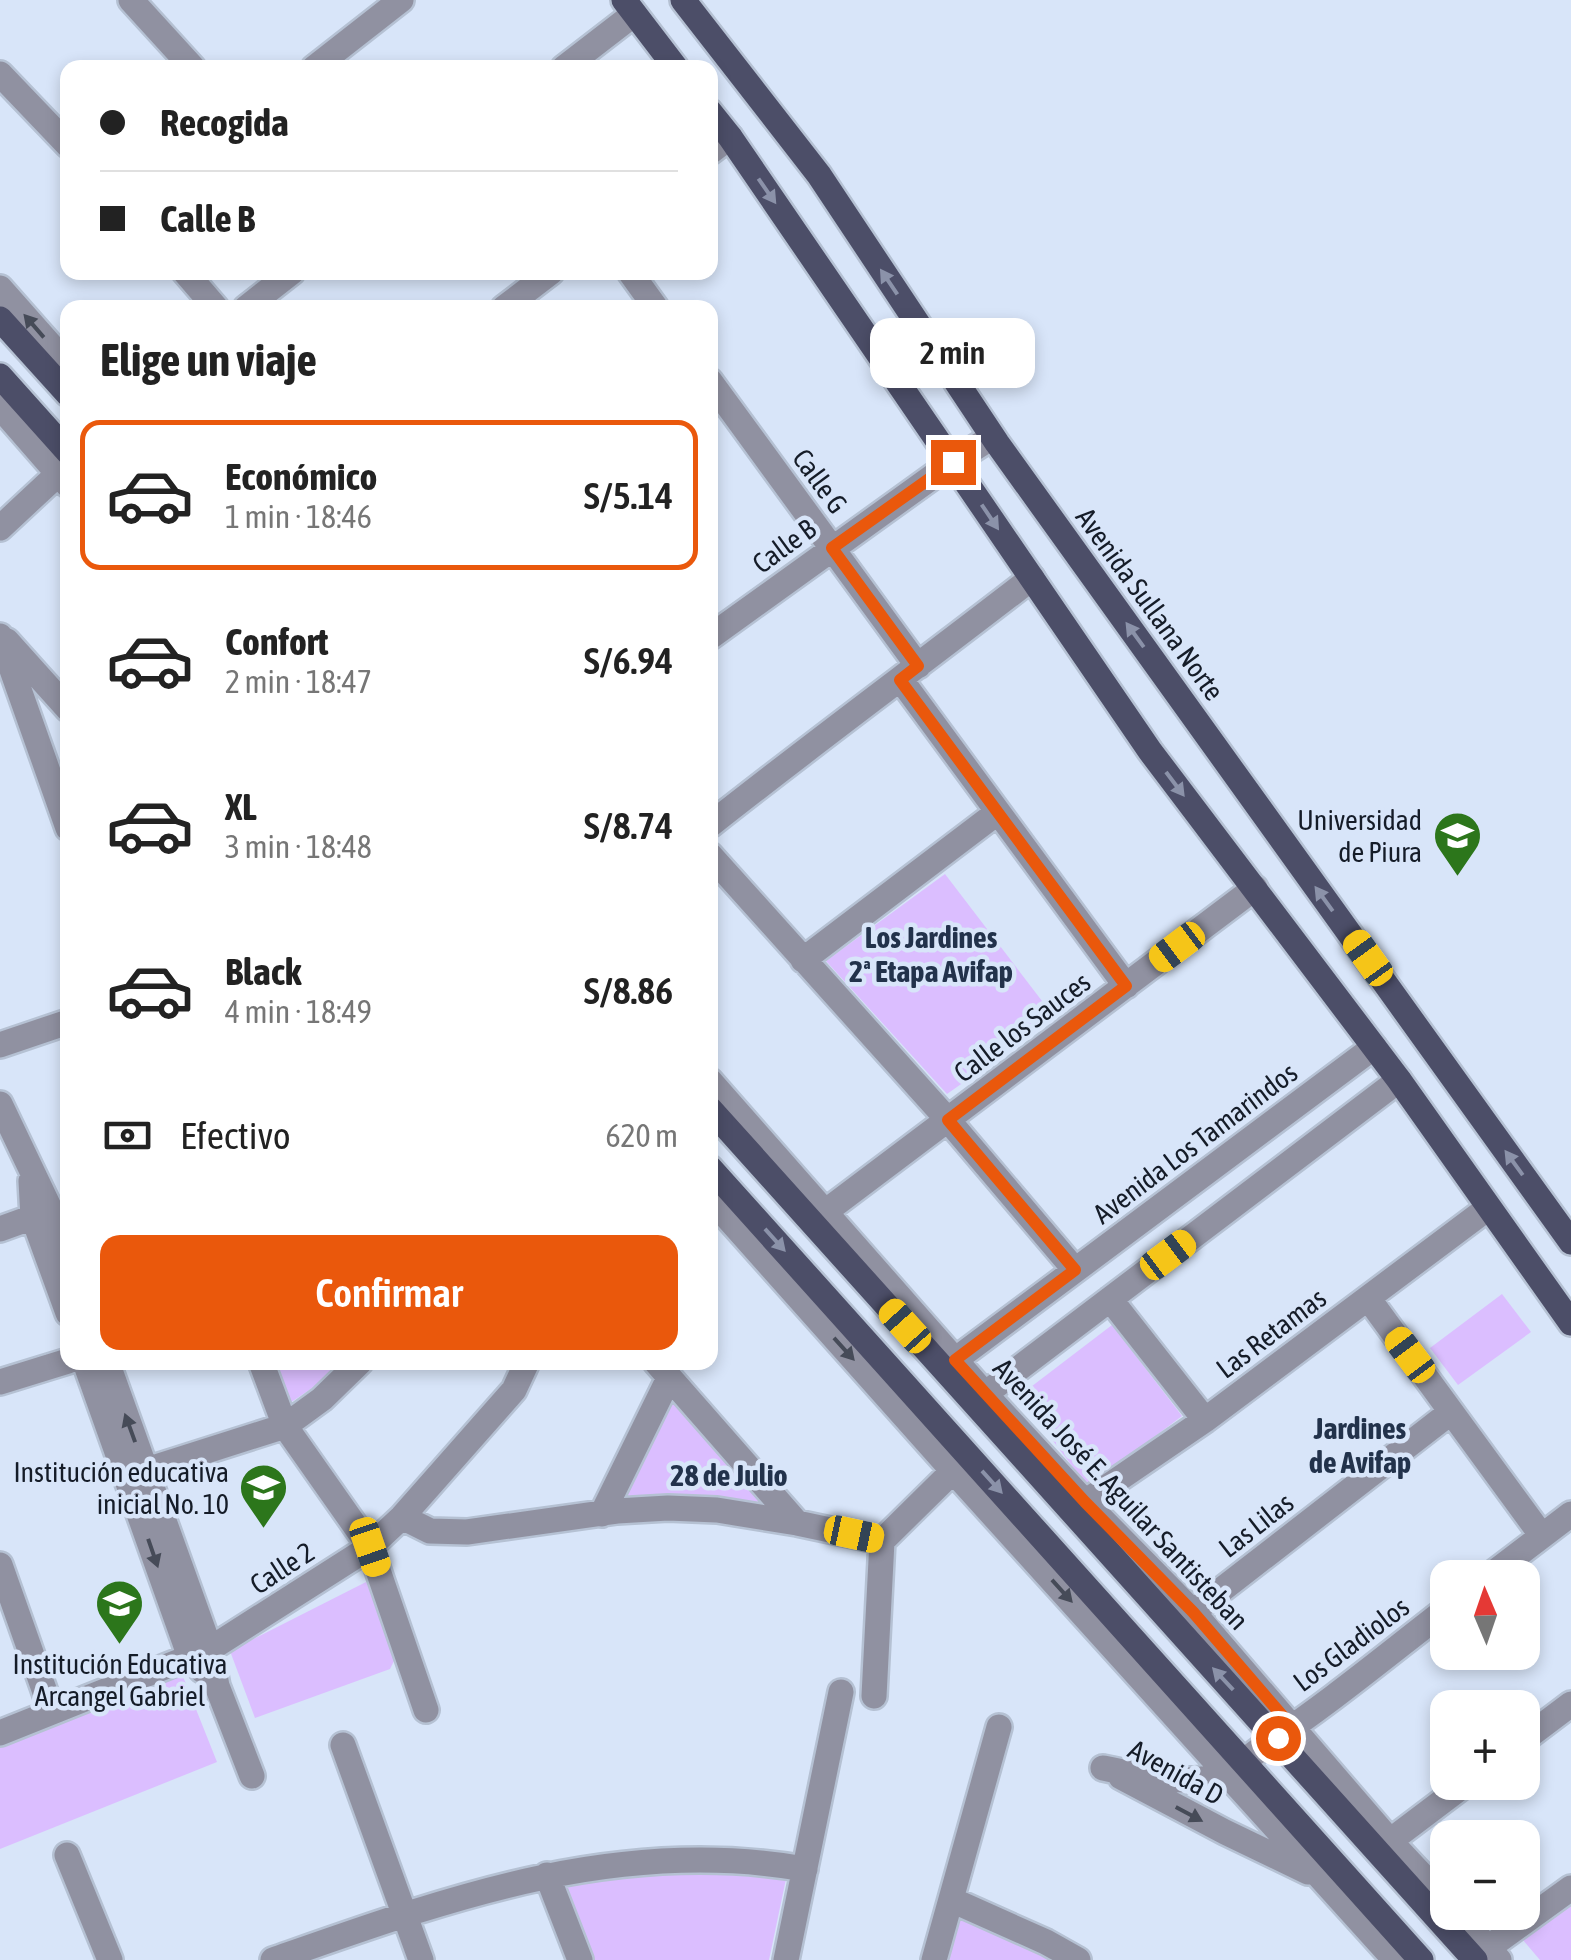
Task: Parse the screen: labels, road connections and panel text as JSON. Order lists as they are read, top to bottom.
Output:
{
  "streets": {
    "main road": ["Avenida Sullana Norte", "Avenida José E. Aguilar Santisteban"],
    "street": [
      "Calle G",
      "Calle B",
      "Calle los Sauces",
      "Avenida Los Tamarindos",
      "Las Retamas",
      "Las Lilas",
      "Calle 2",
      "Avenida D"
    ]
  },
  "crossings": [
    ["Calle G", "Calle B"],
    ["Calle G", "Calle los Sauces"],
    ["Calle B", "Avenida Sullana Norte"],
    ["Calle los Sauces", "Avenida José E. Aguilar Santisteban"],
    ["Avenida Los Tamarindos", "Avenida José E. Aguilar Santisteban"],
    ["Las Retamas", "Avenida José E. Aguilar Santisteban"],
    ["Avenida José E. Aguilar Santisteban", "Las Lilas"],
    ["Avenida José E. Aguilar Santisteban", "Avenida D"]
  ],
  "districts": ["Los Jardines 2ª Etapa Avifap", "Jardines de Avifap", "28 de Julio"],
  "places": {
    "school or university": ["Universidad de Piura", "Institución educativa inicial No. 10", "Institución Educativa Arcangel Gabriel"]
  },
  "north": "top",
  "page": {
    "banner": ["Recogida", "Calle B"],
    "heading": "Elige un viaje",
    "bubble": "2 min",
    "list": [
      {
        "name": "Económico",
        "note": "1 min · 18:46",
        "value": "S/5.14"
      },
      {
        "name": "Confort",
        "note": "2 min · 18:47",
        "value": "S/6.94"
      },
      {
        "name": "XL",
        "note": "3 min · 18:48",
        "value": "S/8.74"
      },
      {
        "name": "Black",
        "note": "4 min · 18:49",
        "value": "S/8.86"
      }
    ],
    "pay": ["Efectivo", "620 m"],
    "buttons": "Confirmar",
    "map_buttons": ["+", "−"]
  }
}
